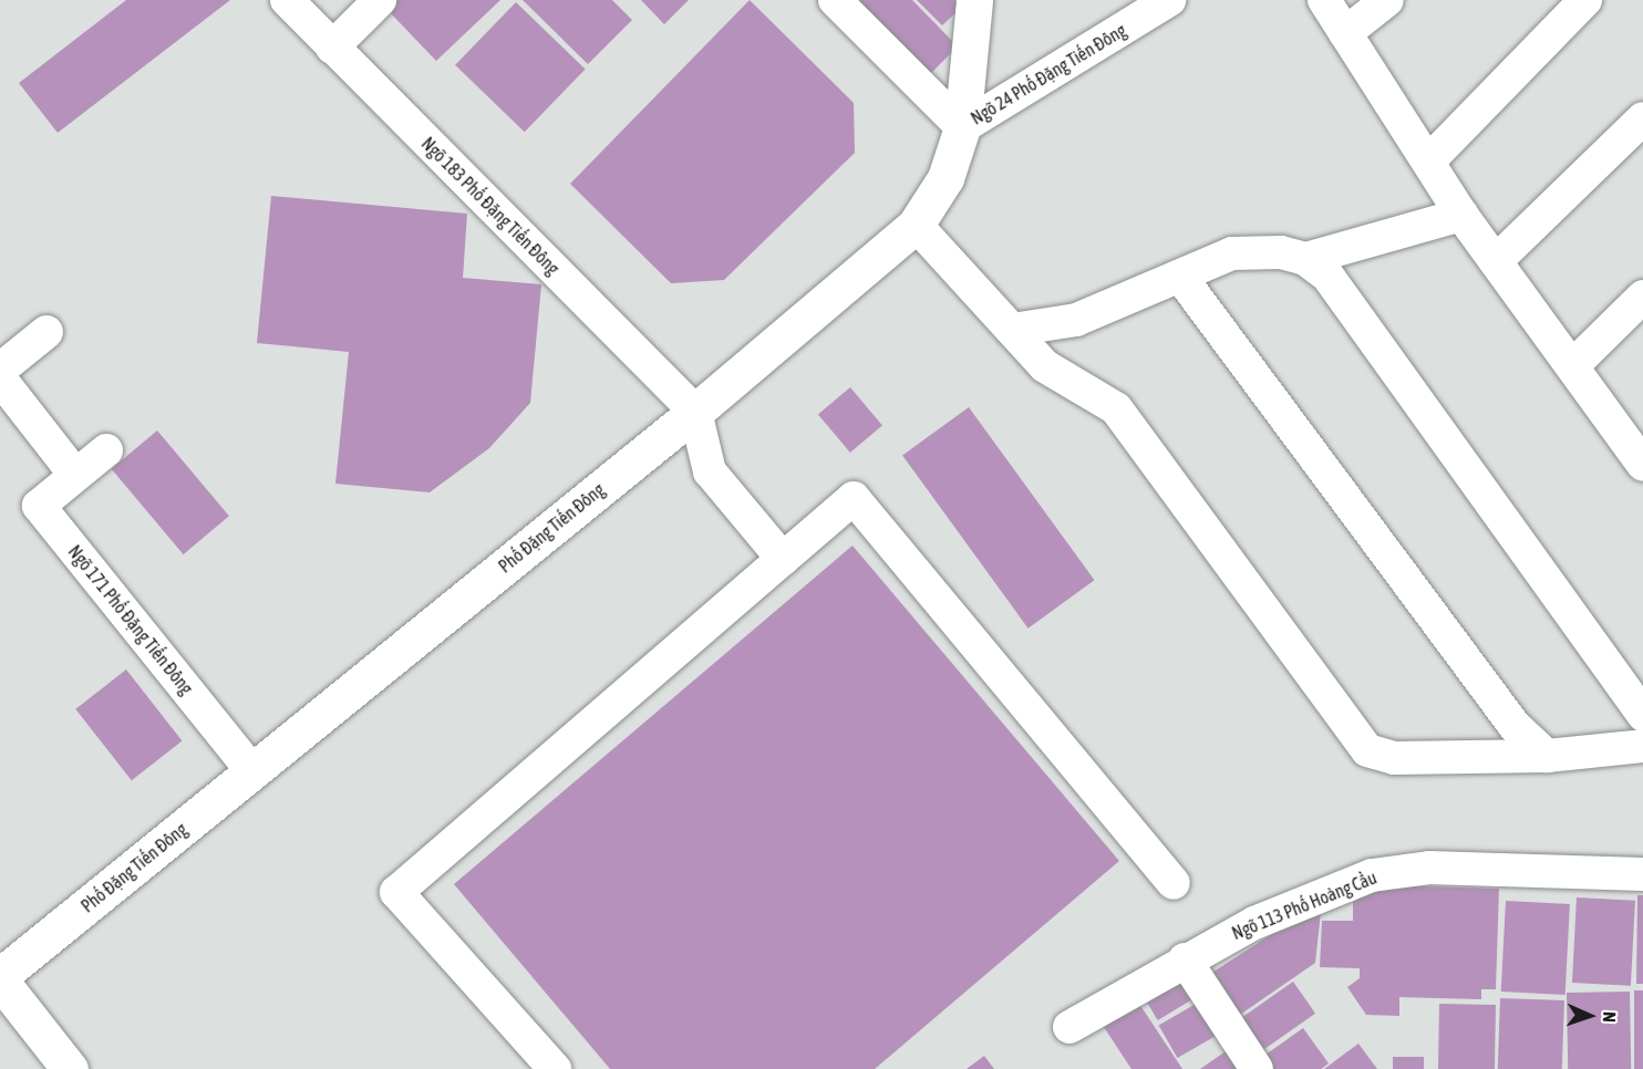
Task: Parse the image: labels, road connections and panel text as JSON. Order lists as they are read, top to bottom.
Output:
{
  "streets": {
    "street": ["Phố Đặng Tiến Đông"],
    "lane": [
      "Ngõ 24 Phố Đặng Tiến Đông",
      "Ngõ 183 Phố Đặng Tiến Đông",
      "Ngõ 171 Phố Đặng Tiến Đông",
      "Ngõ 113 Phố Hoàng Cầu"
    ]
  },
  "crossings": [
    ["Ngõ 24 Phố Đặng Tiến Đông", "Phố Đặng Tiến Đông"],
    ["Ngõ 183 Phố Đặng Tiến Đông", "Phố Đặng Tiến Đông"],
    ["Phố Đặng Tiến Đông", "Ngõ 171 Phố Đặng Tiến Đông"]
  ],
  "north": "right"
}
